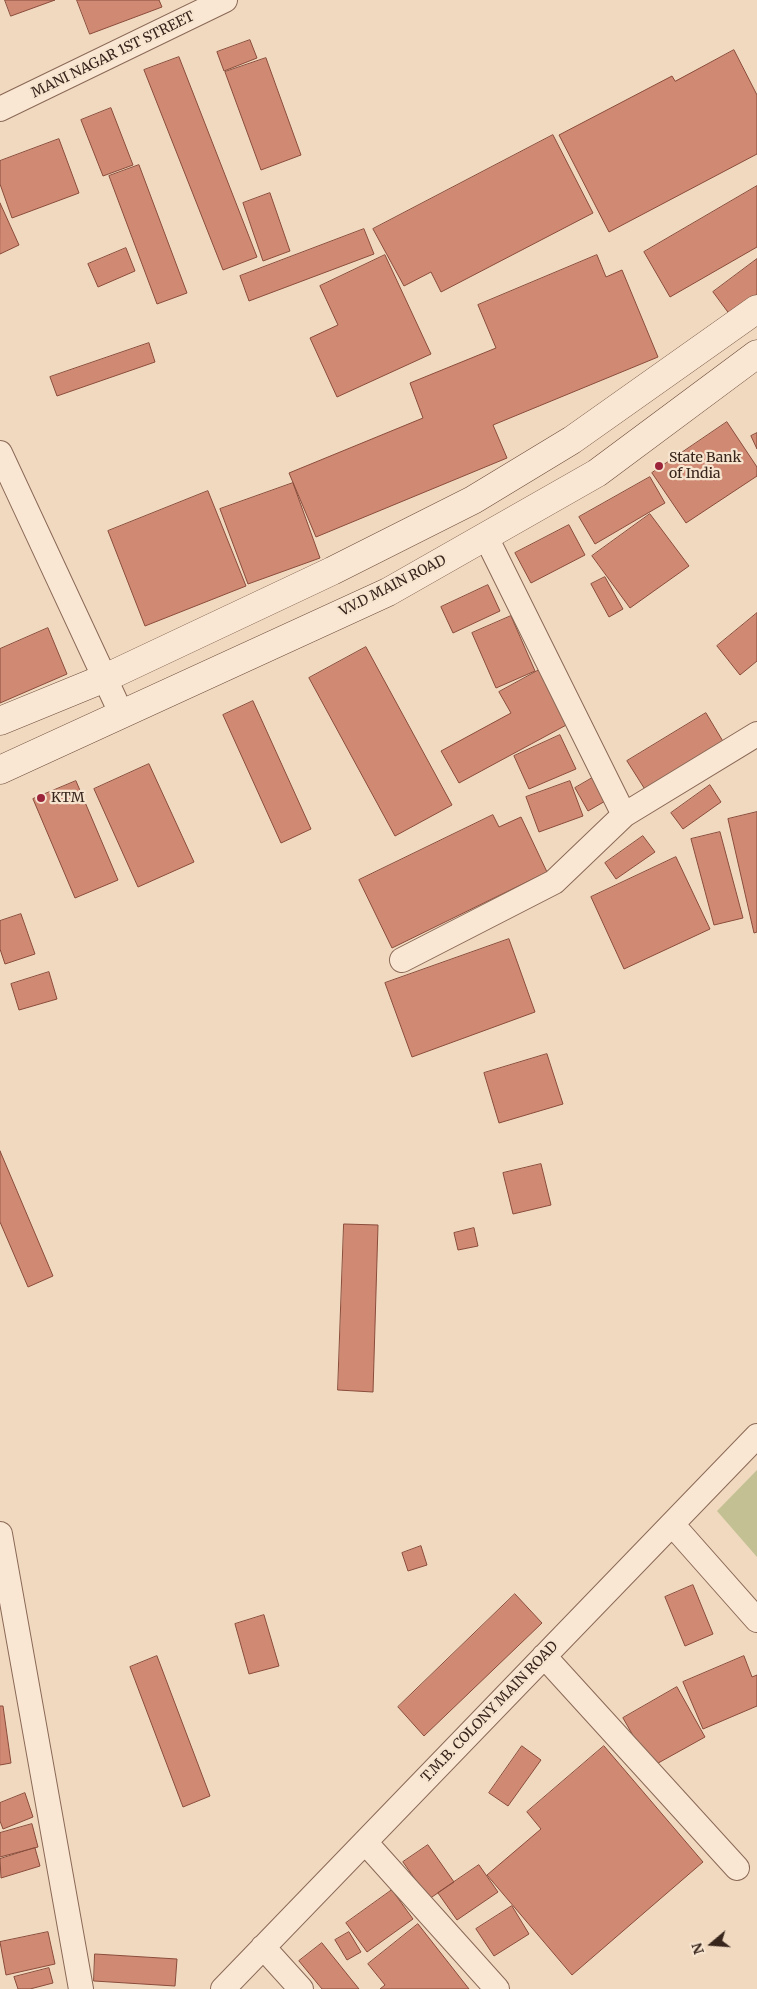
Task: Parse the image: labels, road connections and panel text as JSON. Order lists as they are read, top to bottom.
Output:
{
  "streets": {
    "main road": ["V.V.D MAIN ROAD"],
    "street": ["MANI NAGAR 1ST STREET", "T.M.B. COLONY MAIN ROAD"]
  },
  "places": ["State Bank of India", "KTM"],
  "north": "left"
}
